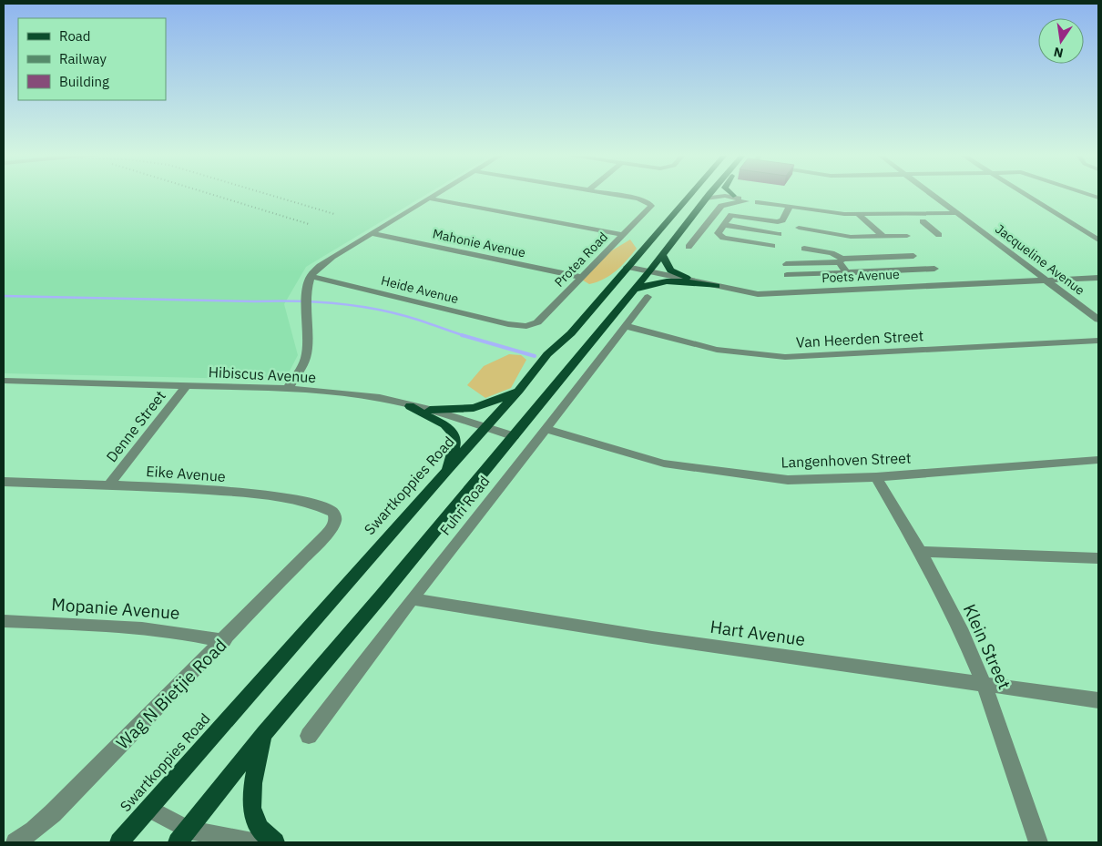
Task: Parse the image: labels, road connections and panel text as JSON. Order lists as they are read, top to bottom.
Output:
{
  "streets": {
    "main road": ["Swartkoppies Road"],
    "street": [
      "Mahonie Avenue",
      "Protea Road",
      "Jacqueline Avenue",
      "Poets Avenue",
      "Heide Avenue",
      "Van Heerden Street",
      "Hibiscus Avenue",
      "Denne Street",
      "Langenhoven Street",
      "Eike Avenue",
      "Fuhri Road",
      "Mopanie Avenue",
      "Hart Avenue",
      "Klein Street",
      "Wag N Bietjie Road"
    ]
  },
  "crossings": [
    ["Mahonie Avenue", "Protea Road"],
    ["Protea Road", "Heide Avenue"],
    ["Jacqueline Avenue", "Poets Avenue"],
    ["Poets Avenue", "Swartkoppies Road"],
    ["Van Heerden Street", "Fuhri Road"],
    ["Hibiscus Avenue", "Denne Street"],
    ["Hibiscus Avenue", "Swartkoppies Road"],
    ["Denne Street", "Eike Avenue"],
    ["Langenhoven Street", "Fuhri Road"],
    ["Langenhoven Street", "Klein Street"],
    ["Eike Avenue", "Wag N Bietjie Road"],
    ["Fuhri Road", "Hart Avenue"],
    ["Mopanie Avenue", "Wag N Bietjie Road"],
    ["Hart Avenue", "Klein Street"]
  ],
  "legend": ["Road", "Railway", "Building"],
  "north": "bottom"
}
